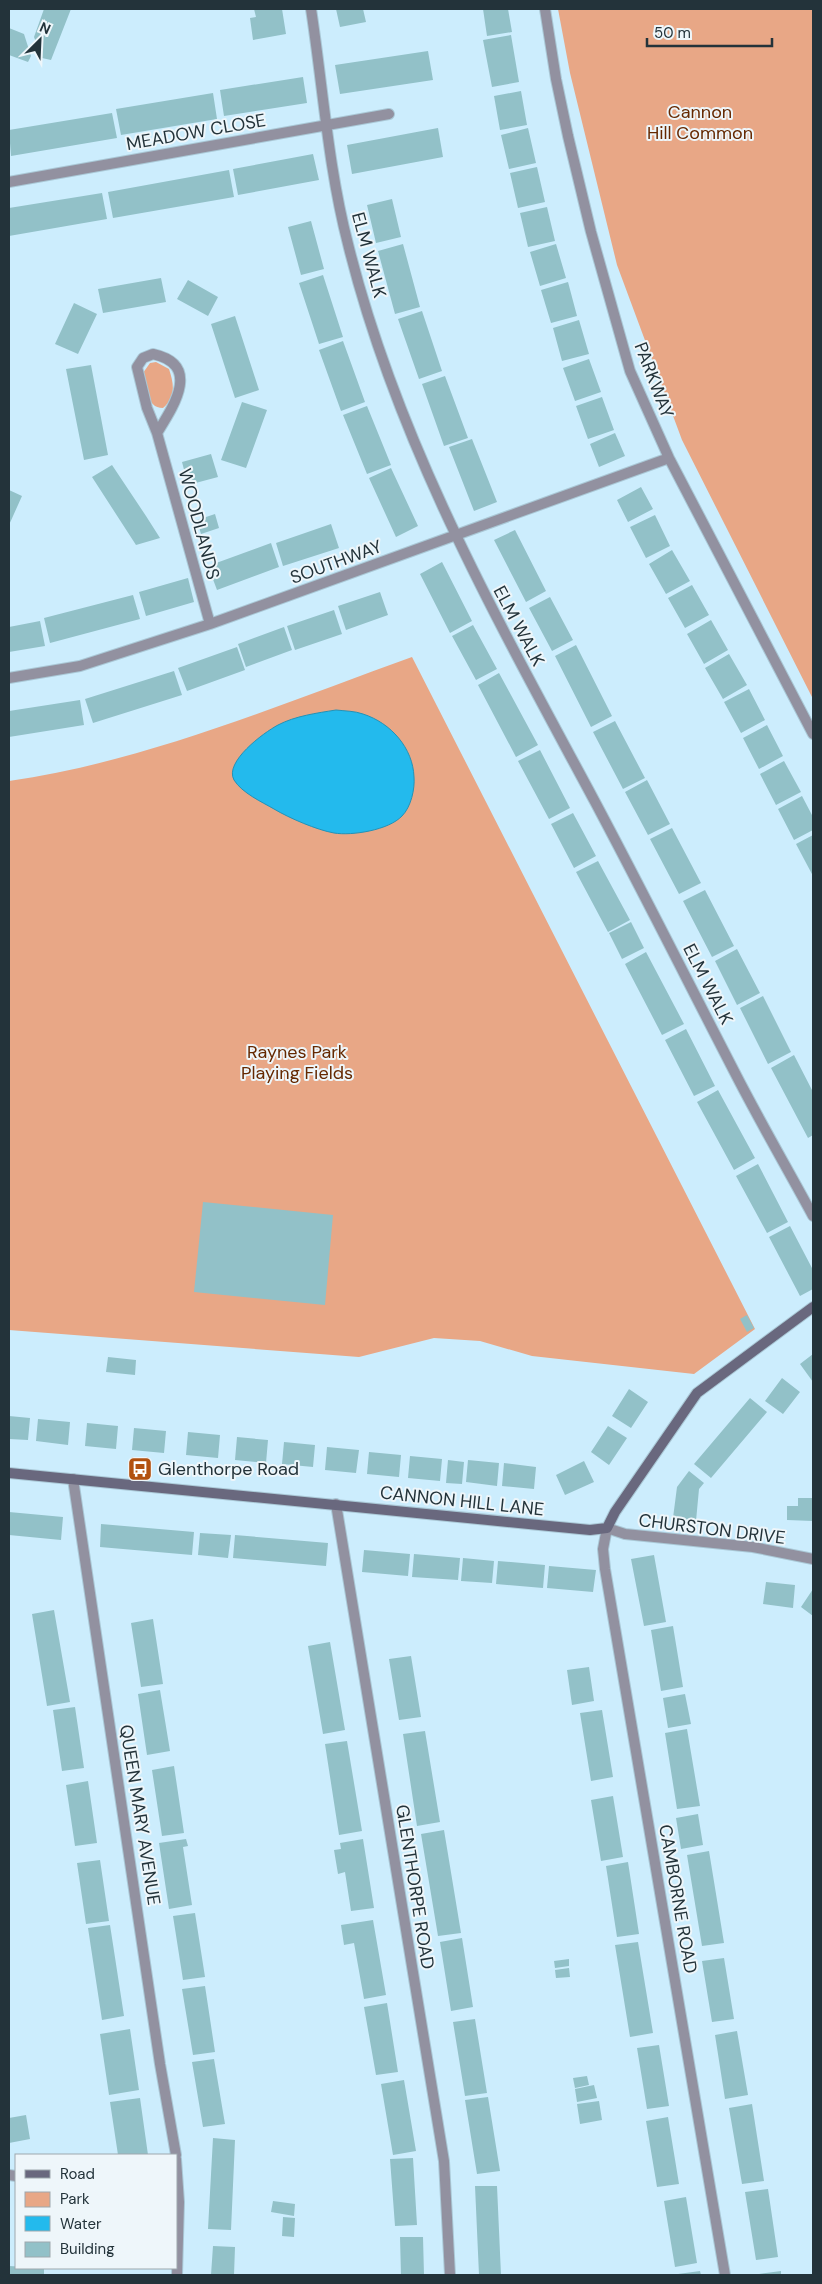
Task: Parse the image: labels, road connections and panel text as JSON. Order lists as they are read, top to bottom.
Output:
{
  "streets": {
    "street": [
      "MEADOW CLOSE",
      "ELM WALK",
      "PARKWAY",
      "WOODLANDS",
      "SOUTHWAY",
      "CANNON HILL LANE",
      "CHURSTON DRIVE",
      "QUEEN MARY AVENUE",
      "GLENTHORPE ROAD",
      "CAMBORNE ROAD"
    ]
  },
  "crossings": [
    ["MEADOW CLOSE", "ELM WALK"],
    ["ELM WALK", "SOUTHWAY"],
    ["PARKWAY", "SOUTHWAY"],
    ["WOODLANDS", "SOUTHWAY"],
    ["CANNON HILL LANE", "CHURSTON DRIVE"],
    ["CANNON HILL LANE", "QUEEN MARY AVENUE"],
    ["CANNON HILL LANE", "GLENTHORPE ROAD"],
    ["CANNON HILL LANE", "CAMBORNE ROAD"],
    ["CHURSTON DRIVE", "CAMBORNE ROAD"]
  ],
  "parks": ["Cannon Hill Common", "Raynes Park Playing Fields"],
  "places": {
    "bus stop": ["Glenthorpe Road"]
  },
  "legend": [
    "Road",
    "Park",
    "Water",
    "Building"
  ],
  "scale_bar": "50 m",
  "north": "top right"
}
